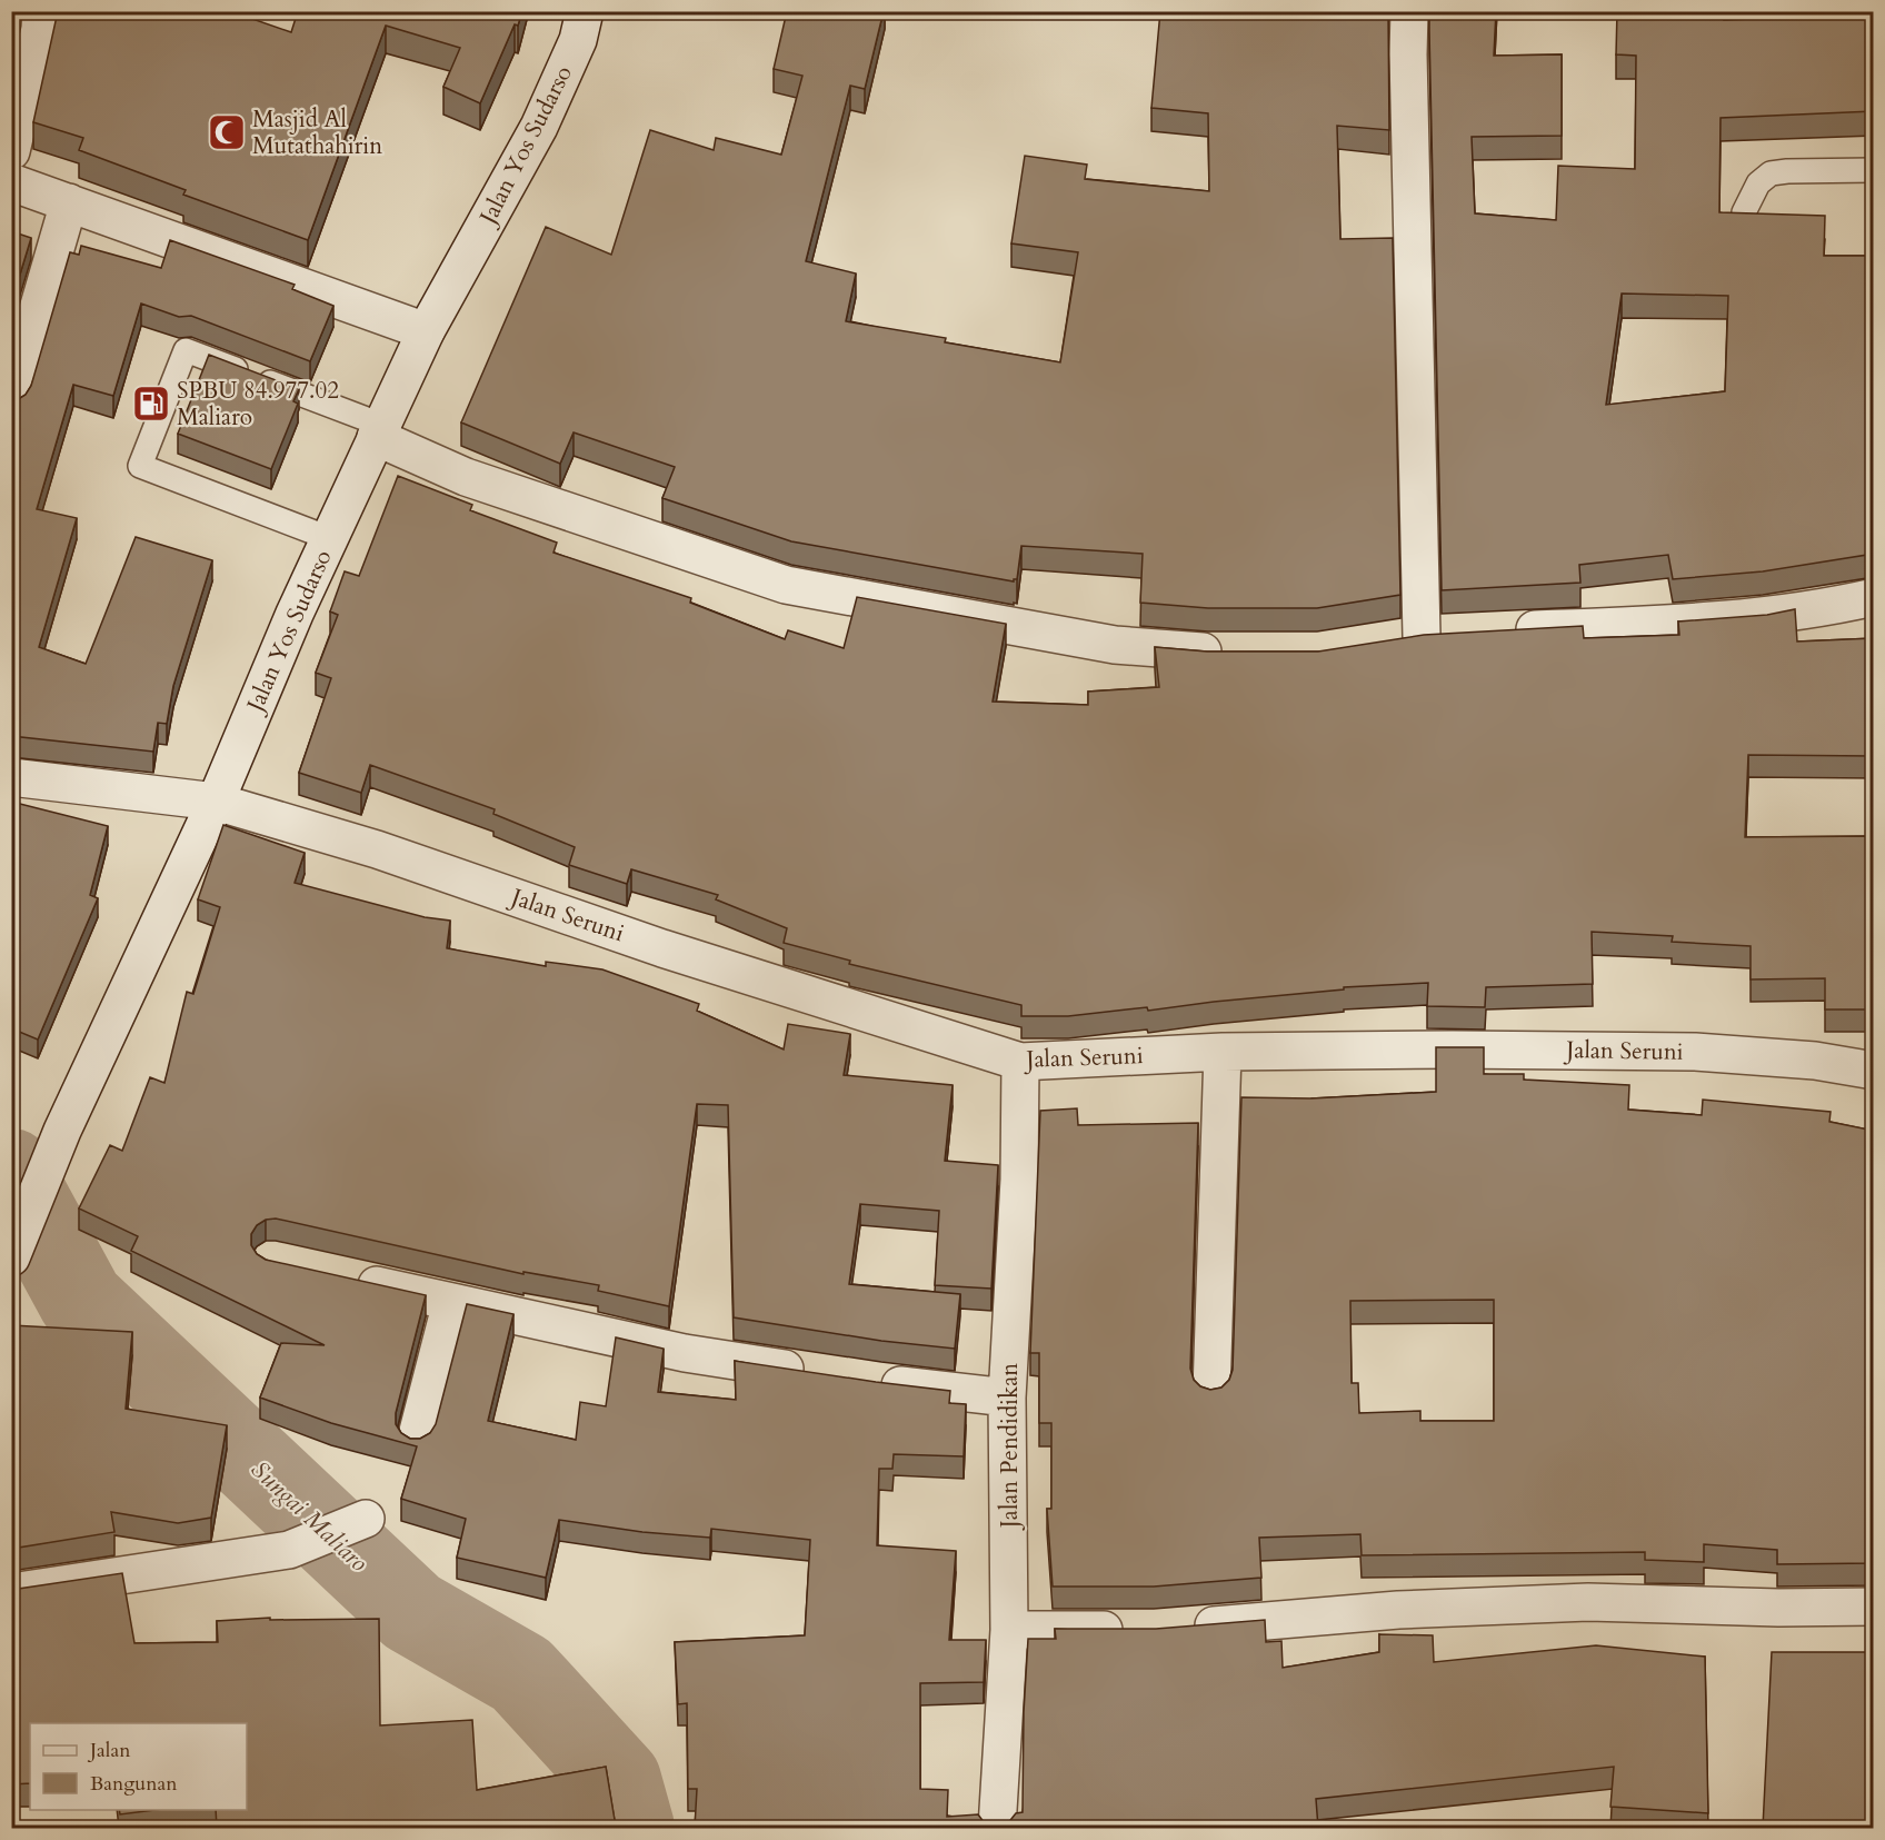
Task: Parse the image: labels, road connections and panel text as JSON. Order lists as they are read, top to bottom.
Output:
{
  "streets": {
    "street": ["Jalan Yos Sudarso", "Jalan Seruni", "Jalan Pendidikan"]
  },
  "crossings": [
    ["Jalan Yos Sudarso", "Jalan Seruni"],
    ["Jalan Seruni", "Jalan Pendidikan"]
  ],
  "water": ["Sungai Maliaro"],
  "places": {
    "mosque": ["Masjid Al Mutathahirin"],
    "fuel station": ["SPBU 84.977.02 Maliaro"]
  },
  "legend": ["Jalan", "Bangunan"]
}
